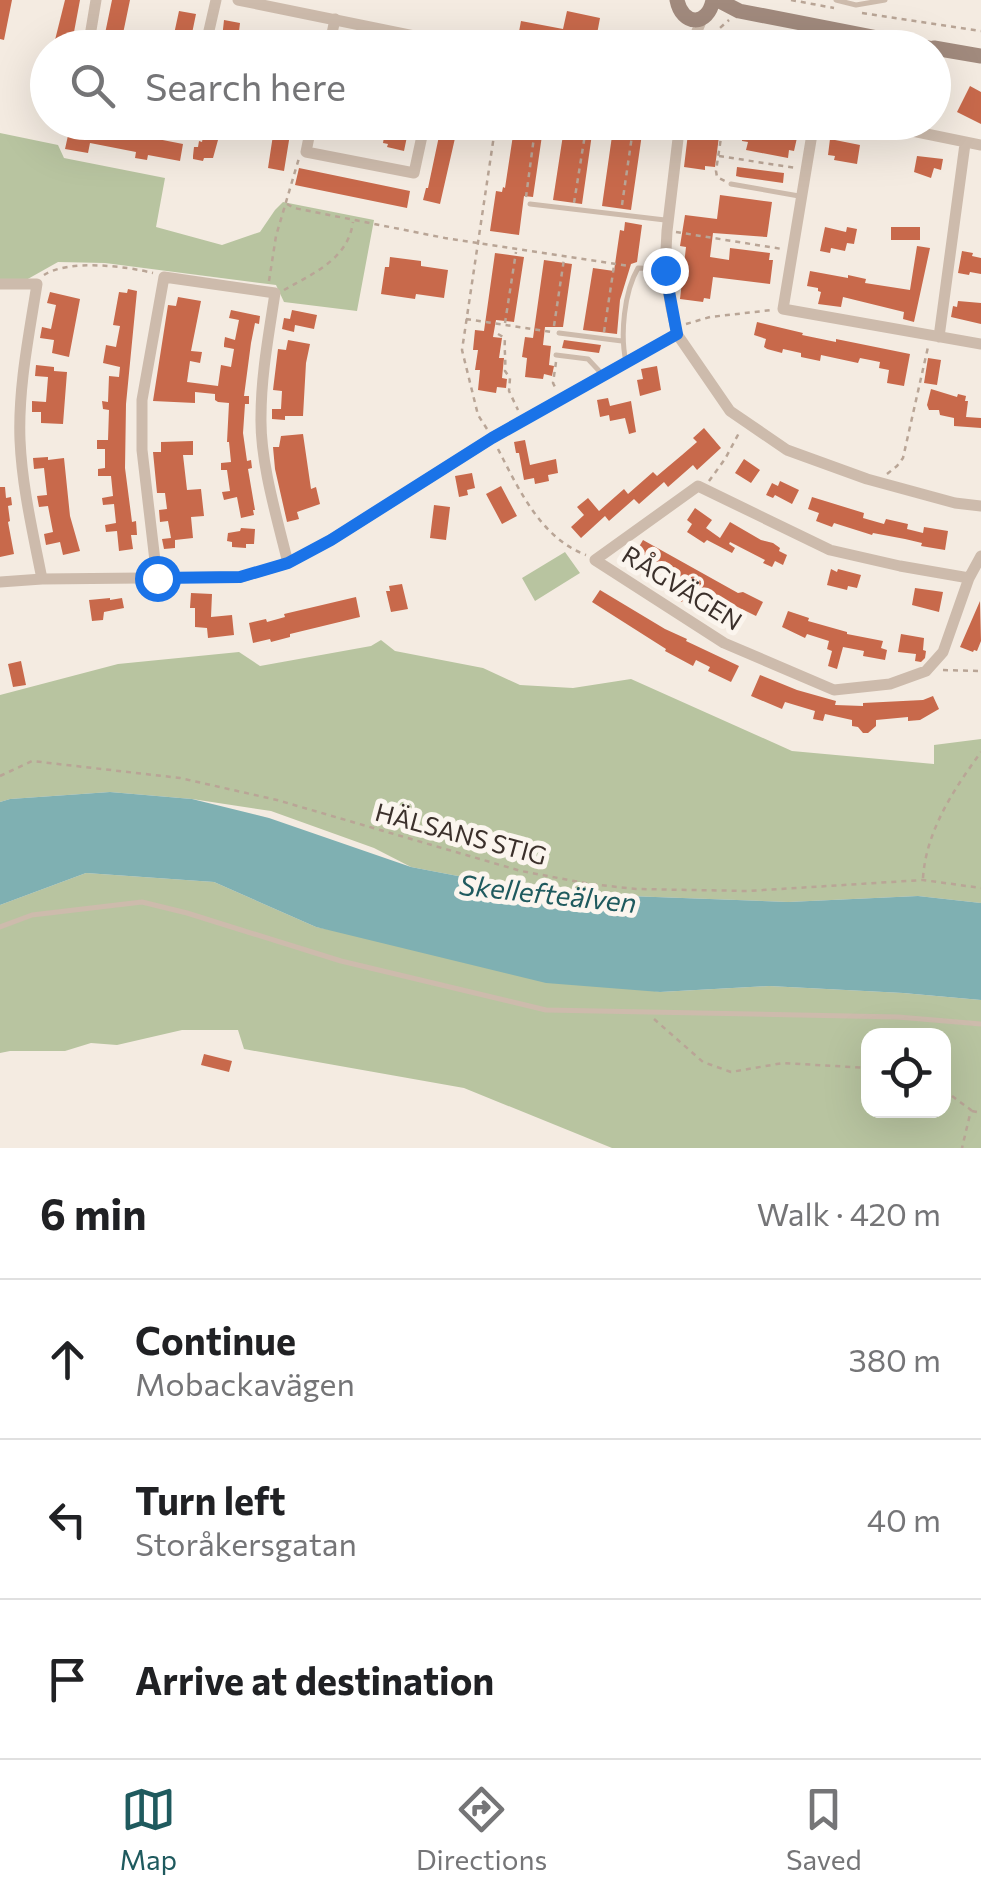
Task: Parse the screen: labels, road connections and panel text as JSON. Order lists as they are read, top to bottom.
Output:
{
  "streets": {
    "street": ["RÅGVÄGEN"],
    "path": ["HÄLSANS STIG"]
  },
  "water": ["Skellefteälven"],
  "page": {
    "search": "Search here",
    "heading": ["6 min", "Walk · 420 m"],
    "list": [
      ["Continue", "Mobackavägen", "380 m"],
      ["Turn left", "Storåkersgatan", "40 m"],
      "Arrive at destination"
    ],
    "nav": ["Map", "Directions", "Saved"]
  }
}
